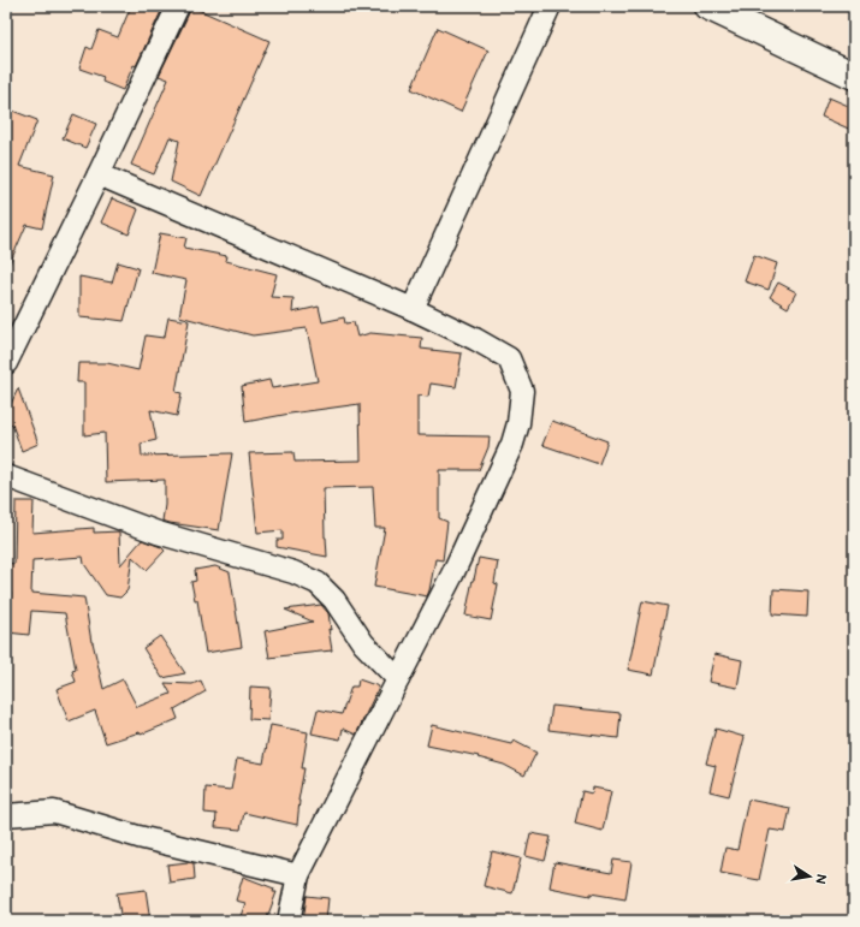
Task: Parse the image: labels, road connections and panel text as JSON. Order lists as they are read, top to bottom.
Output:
{
  "north": "right"
}
